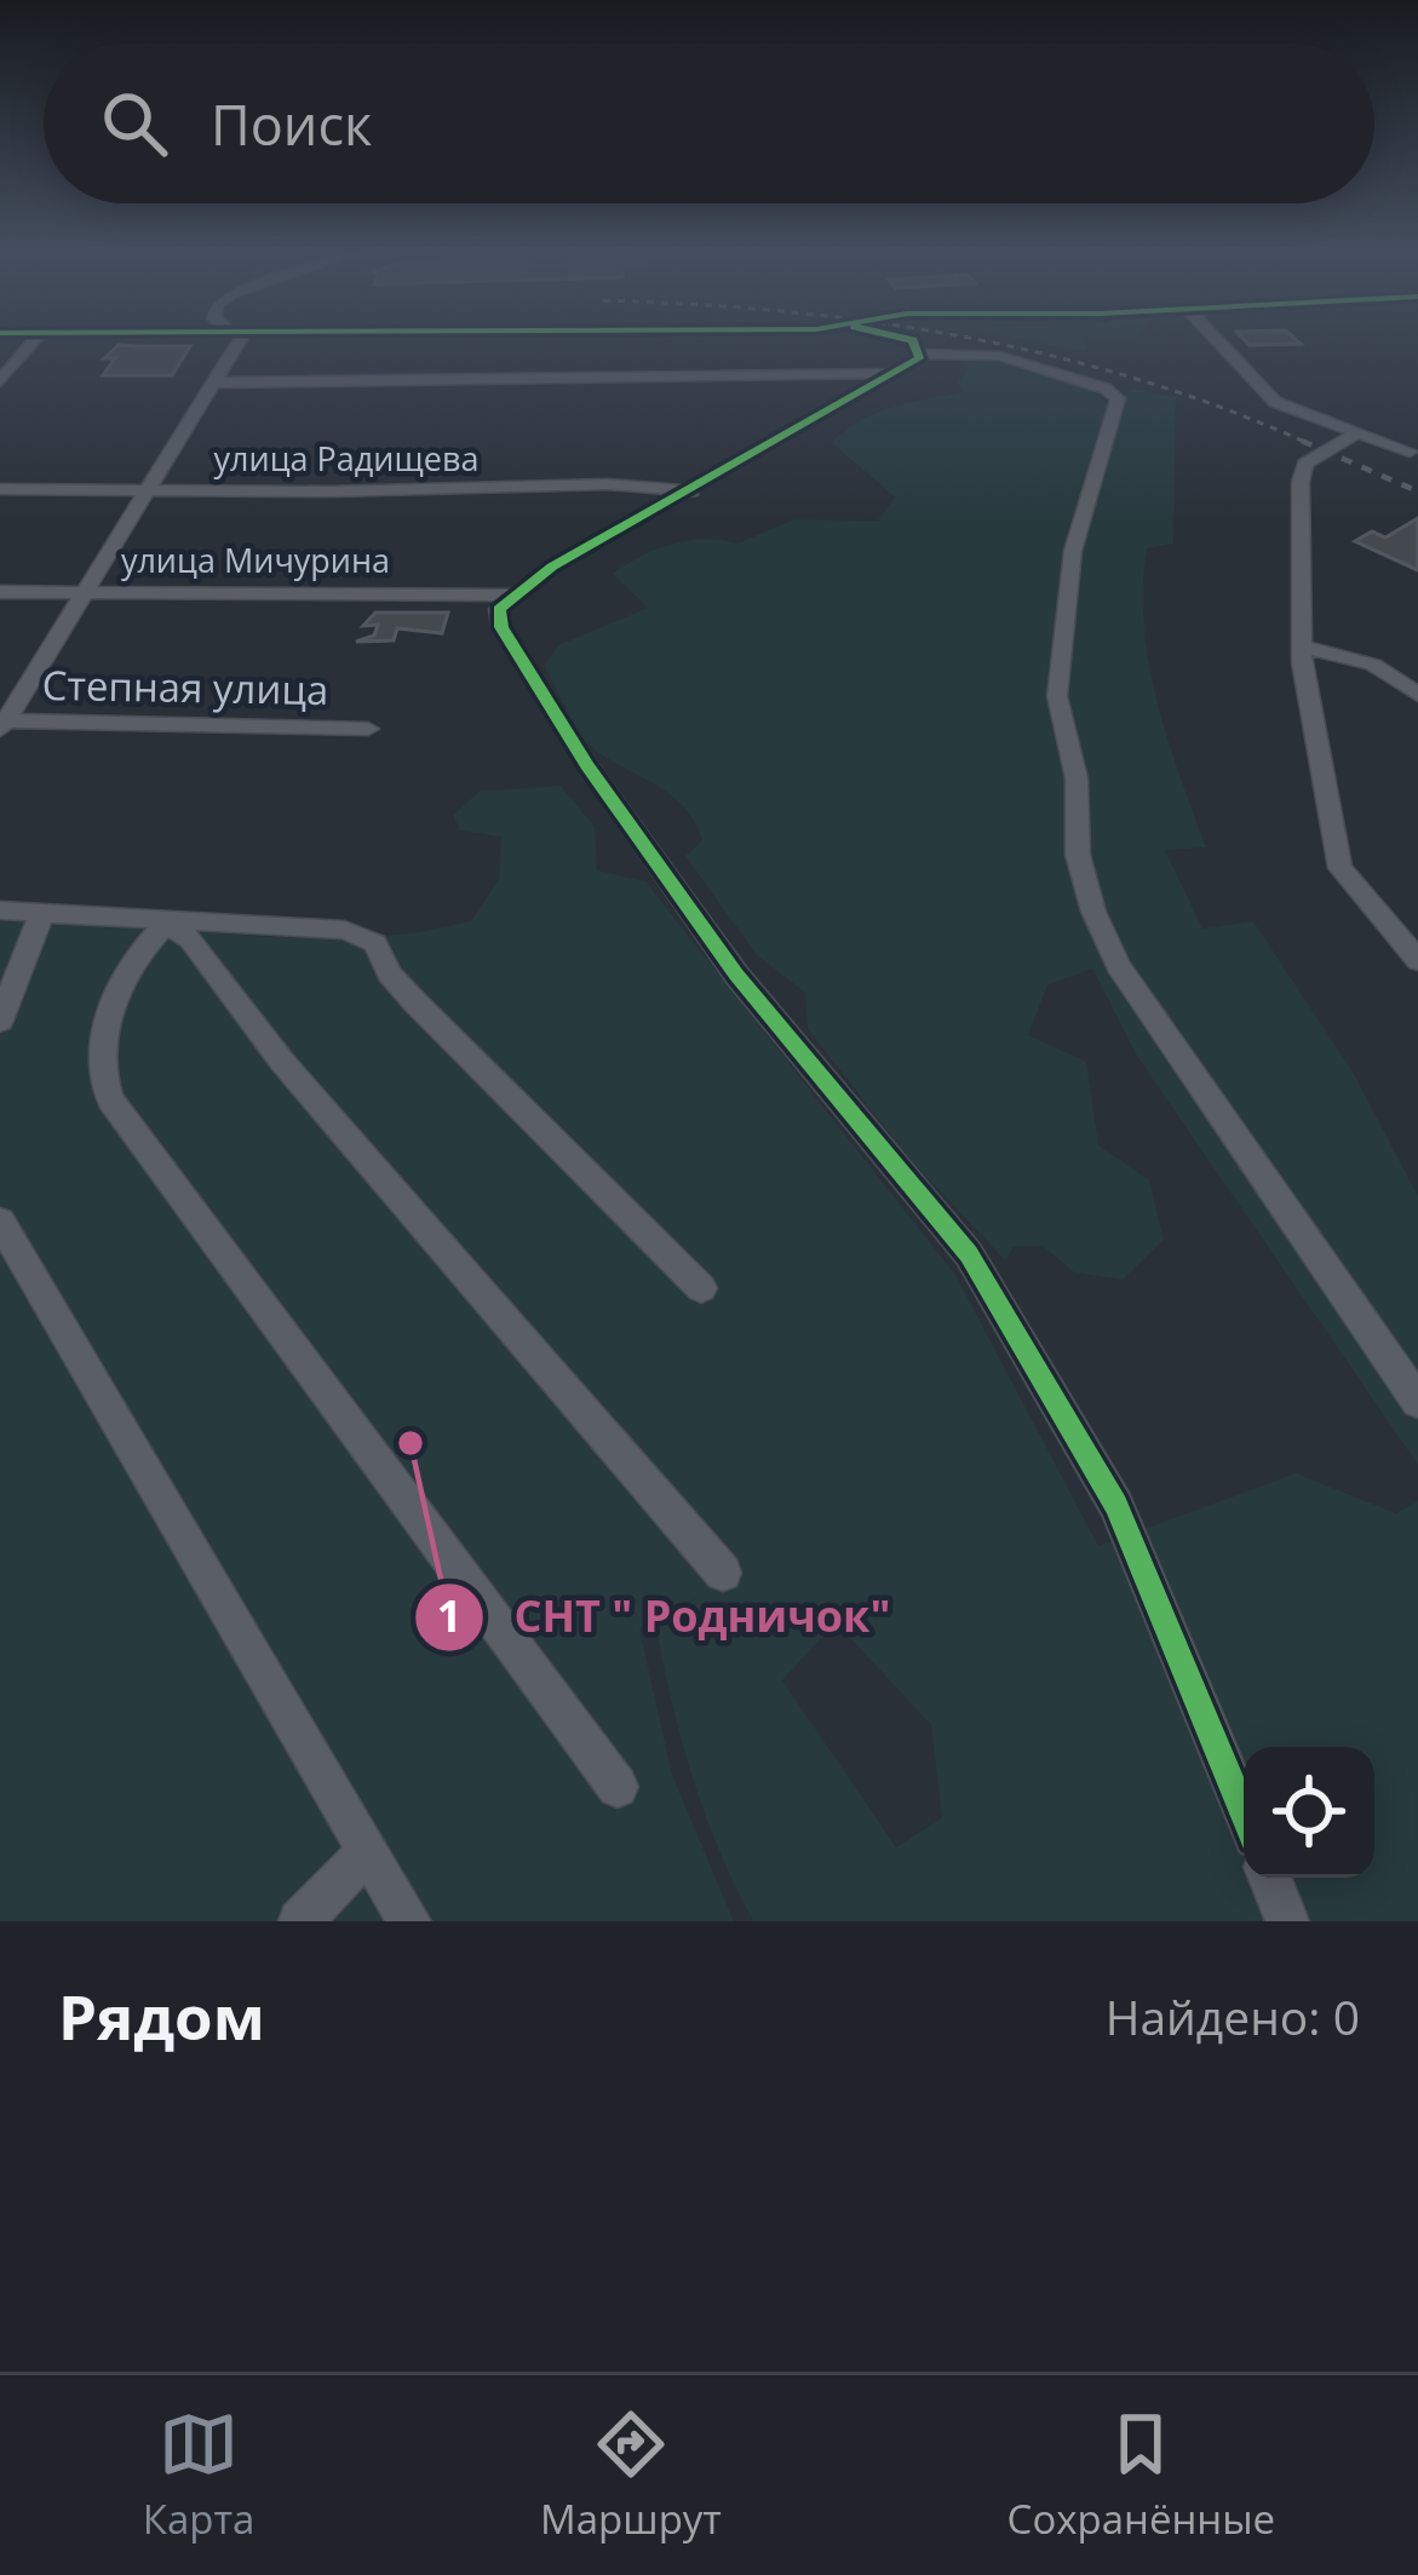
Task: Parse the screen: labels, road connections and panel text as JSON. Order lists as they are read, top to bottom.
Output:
{
  "streets": {
    "street": ["улица Радищева", "улица Мичурина", "Степная улица"]
  },
  "places": ["СНТ \" Родничок\""],
  "page": {
    "search": "Поиск",
    "heading": ["Рядом", "Найдено: 0"],
    "nav": ["Карта", "Маршрут", "Сохранённые"]
  }
}
